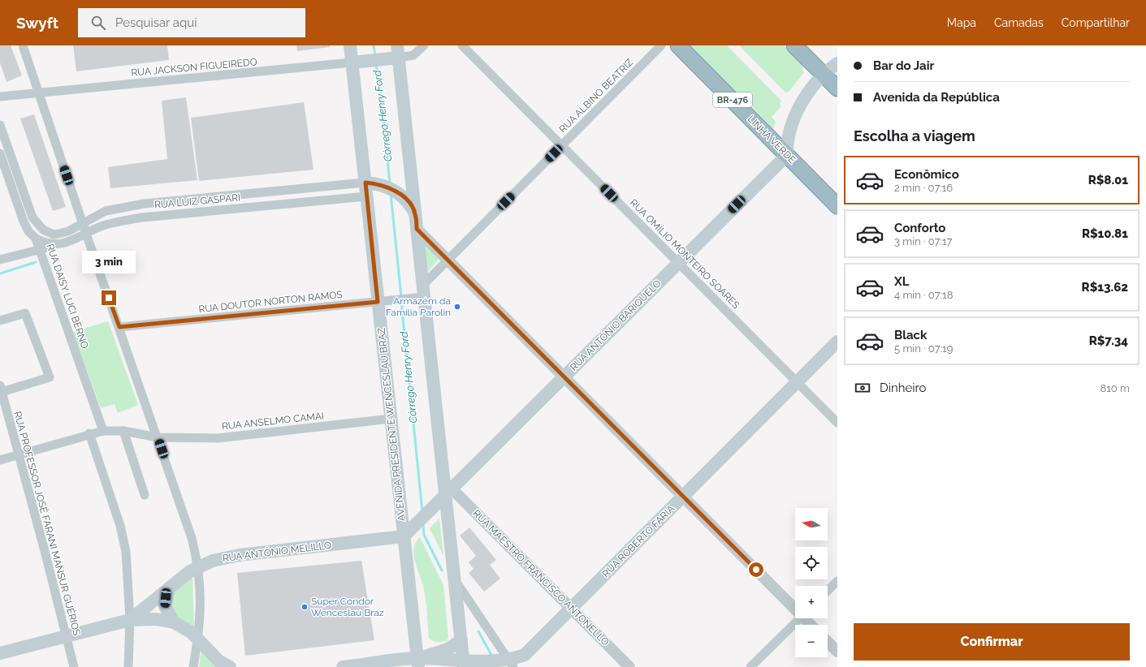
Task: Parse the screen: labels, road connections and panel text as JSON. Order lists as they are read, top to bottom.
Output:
{
  "streets": {
    "highway": ["BR-476", "LINHA VERDE"],
    "main road": [
      "RUA ANTÔNIO BARIQUELO",
      "AVENIDA PRESIDENTE WENCESLAU BRAZ",
      "RUA ROBERTO FARIA",
      "RUA ANTÔNIO MELILLO"
    ],
    "street": [
      "RUA JACKSON FIGUEIREDO",
      "RUA ALBINO BEATRIZ",
      "RUA LUIZ GASPARI",
      "RUA OMÍLIO MONTEIRO SOARES",
      "RUA DAISY LUCI BERNO",
      "RUA DOUTOR NORTON RAMOS",
      "RUA ANSELMO CAMAI",
      "RUA PROFESSOR JOSÉ FARANI MANSUR GUÉRIOS",
      "RUA MAESTRO FRANCISCO ANTONELLO"
    ]
  },
  "crossings": [
    ["RUA JACKSON FIGUEIREDO", "AVENIDA PRESIDENTE WENCESLAU BRAZ"],
    ["RUA ALBINO BEATRIZ", "RUA OMÍLIO MONTEIRO SOARES"],
    ["RUA ALBINO BEATRIZ", "RUA DOUTOR NORTON RAMOS"],
    ["LINHA VERDE", "RUA ANTÔNIO BARIQUELO"],
    ["RUA LUIZ GASPARI", "RUA DAISY LUCI BERNO"],
    ["RUA LUIZ GASPARI", "AVENIDA PRESIDENTE WENCESLAU BRAZ"],
    ["RUA OMÍLIO MONTEIRO SOARES", "RUA ANTÔNIO BARIQUELO"],
    ["RUA OMÍLIO MONTEIRO SOARES", "RUA ROBERTO FARIA"],
    ["RUA DAISY LUCI BERNO", "RUA ANSELMO CAMAI"],
    ["RUA DOUTOR NORTON RAMOS", "AVENIDA PRESIDENTE WENCESLAU BRAZ"],
    ["RUA ANTÔNIO BARIQUELO", "AVENIDA PRESIDENTE WENCESLAU BRAZ"],
    ["RUA ANTÔNIO BARIQUELO", "RUA ANTÔNIO MELILLO"],
    ["RUA ANTÔNIO BARIQUELO", "RUA MAESTRO FRANCISCO ANTONELLO"],
    ["RUA ANSELMO CAMAI", "AVENIDA PRESIDENTE WENCESLAU BRAZ"],
    ["RUA ANSELMO CAMAI", "RUA PROFESSOR JOSÉ FARANI MANSUR GUÉRIOS"],
    ["AVENIDA PRESIDENTE WENCESLAU BRAZ", "RUA ROBERTO FARIA"],
    ["AVENIDA PRESIDENTE WENCESLAU BRAZ", "RUA ANTÔNIO MELILLO"],
    ["RUA ROBERTO FARIA", "RUA MAESTRO FRANCISCO ANTONELLO"]
  ],
  "water": ["Córrego Henry Ford"],
  "places": ["Armazém da Família Parolin", "Super Condor Wenceslau Braz"],
  "north": "left",
  "page": {
    "header": "Swyft",
    "search": "Pesquisar aqui",
    "nav": ["Mapa", "Camadas", "Compartilhar"],
    "banner": ["Bar do Jair", "Avenida da República"],
    "heading": "Escolha a viagem",
    "list": [
      {
        "name": "Econômico",
        "note": "2 min · 07:16",
        "value": "R$8.01"
      },
      {
        "name": "Conforto",
        "note": "3 min · 07:17",
        "value": "R$10.81"
      },
      {
        "name": "XL",
        "note": "4 min · 07:18",
        "value": "R$13.62"
      },
      {
        "name": "Black",
        "note": "5 min · 07:19",
        "value": "R$7.34"
      }
    ],
    "bubble": "3 min",
    "pay": ["Dinheiro", "810 m"],
    "map_buttons": ["+", "−"],
    "buttons": "Confirmar"
  }
}
